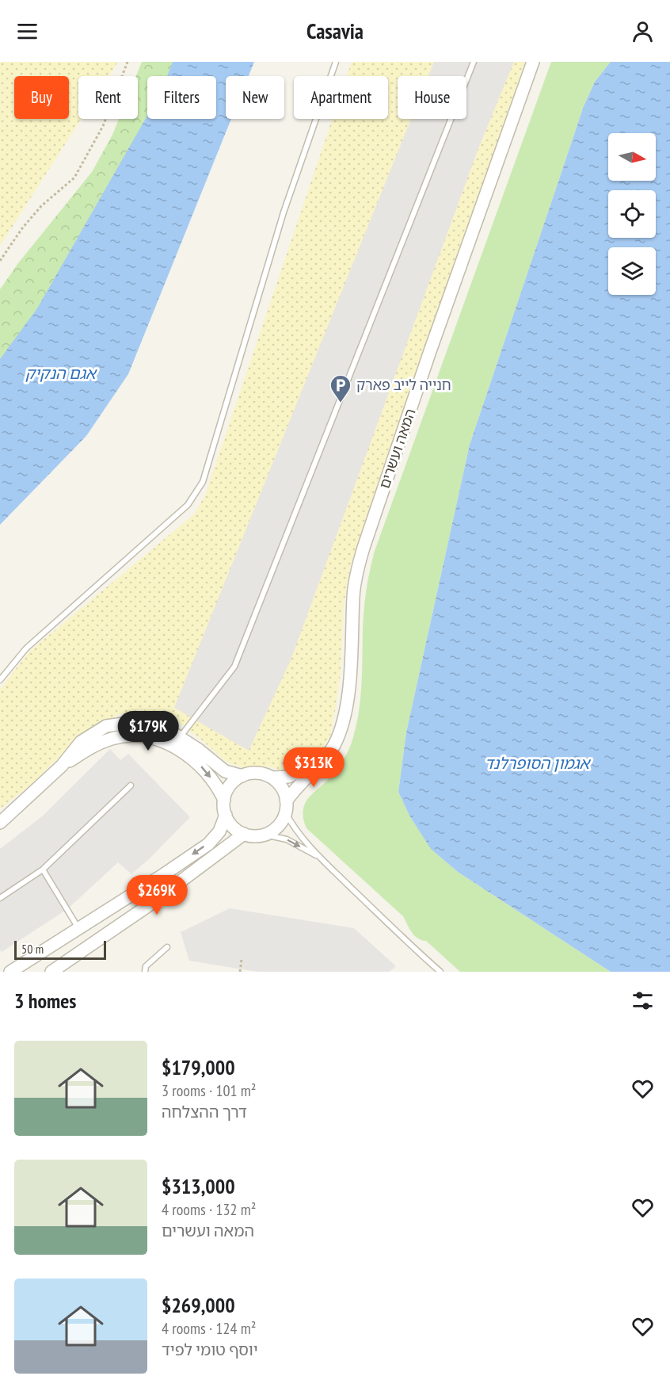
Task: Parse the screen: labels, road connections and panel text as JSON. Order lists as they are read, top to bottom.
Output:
{
  "streets": {
    "street": ["המאה ועשרים"]
  },
  "water": ["אגם הנקיק", "אגמון הסופרלנד"],
  "places": {
    "parking": ["חנייה לייב פארק"]
  },
  "scale_bar": "50 m",
  "north": "right",
  "page": {
    "header": "Casavia",
    "chip": [
      "Buy",
      "Rent",
      "Filters",
      "New",
      "Apartment",
      "House"
    ],
    "price": ["$179K", "$313K", "$269K"],
    "scale": "50 m",
    "heading": "3 homes",
    "list": [
      {
        "name": "$179,000",
        "note": "3 rooms · 101 m² · דרך ההצלחה"
      },
      {
        "name": "$313,000",
        "note": "4 rooms · 132 m² · המאה ועשרים"
      },
      {
        "name": "$269,000",
        "note": "4 rooms · 124 m² · יוסף טומי לפיד"
      }
    ]
  }
}
